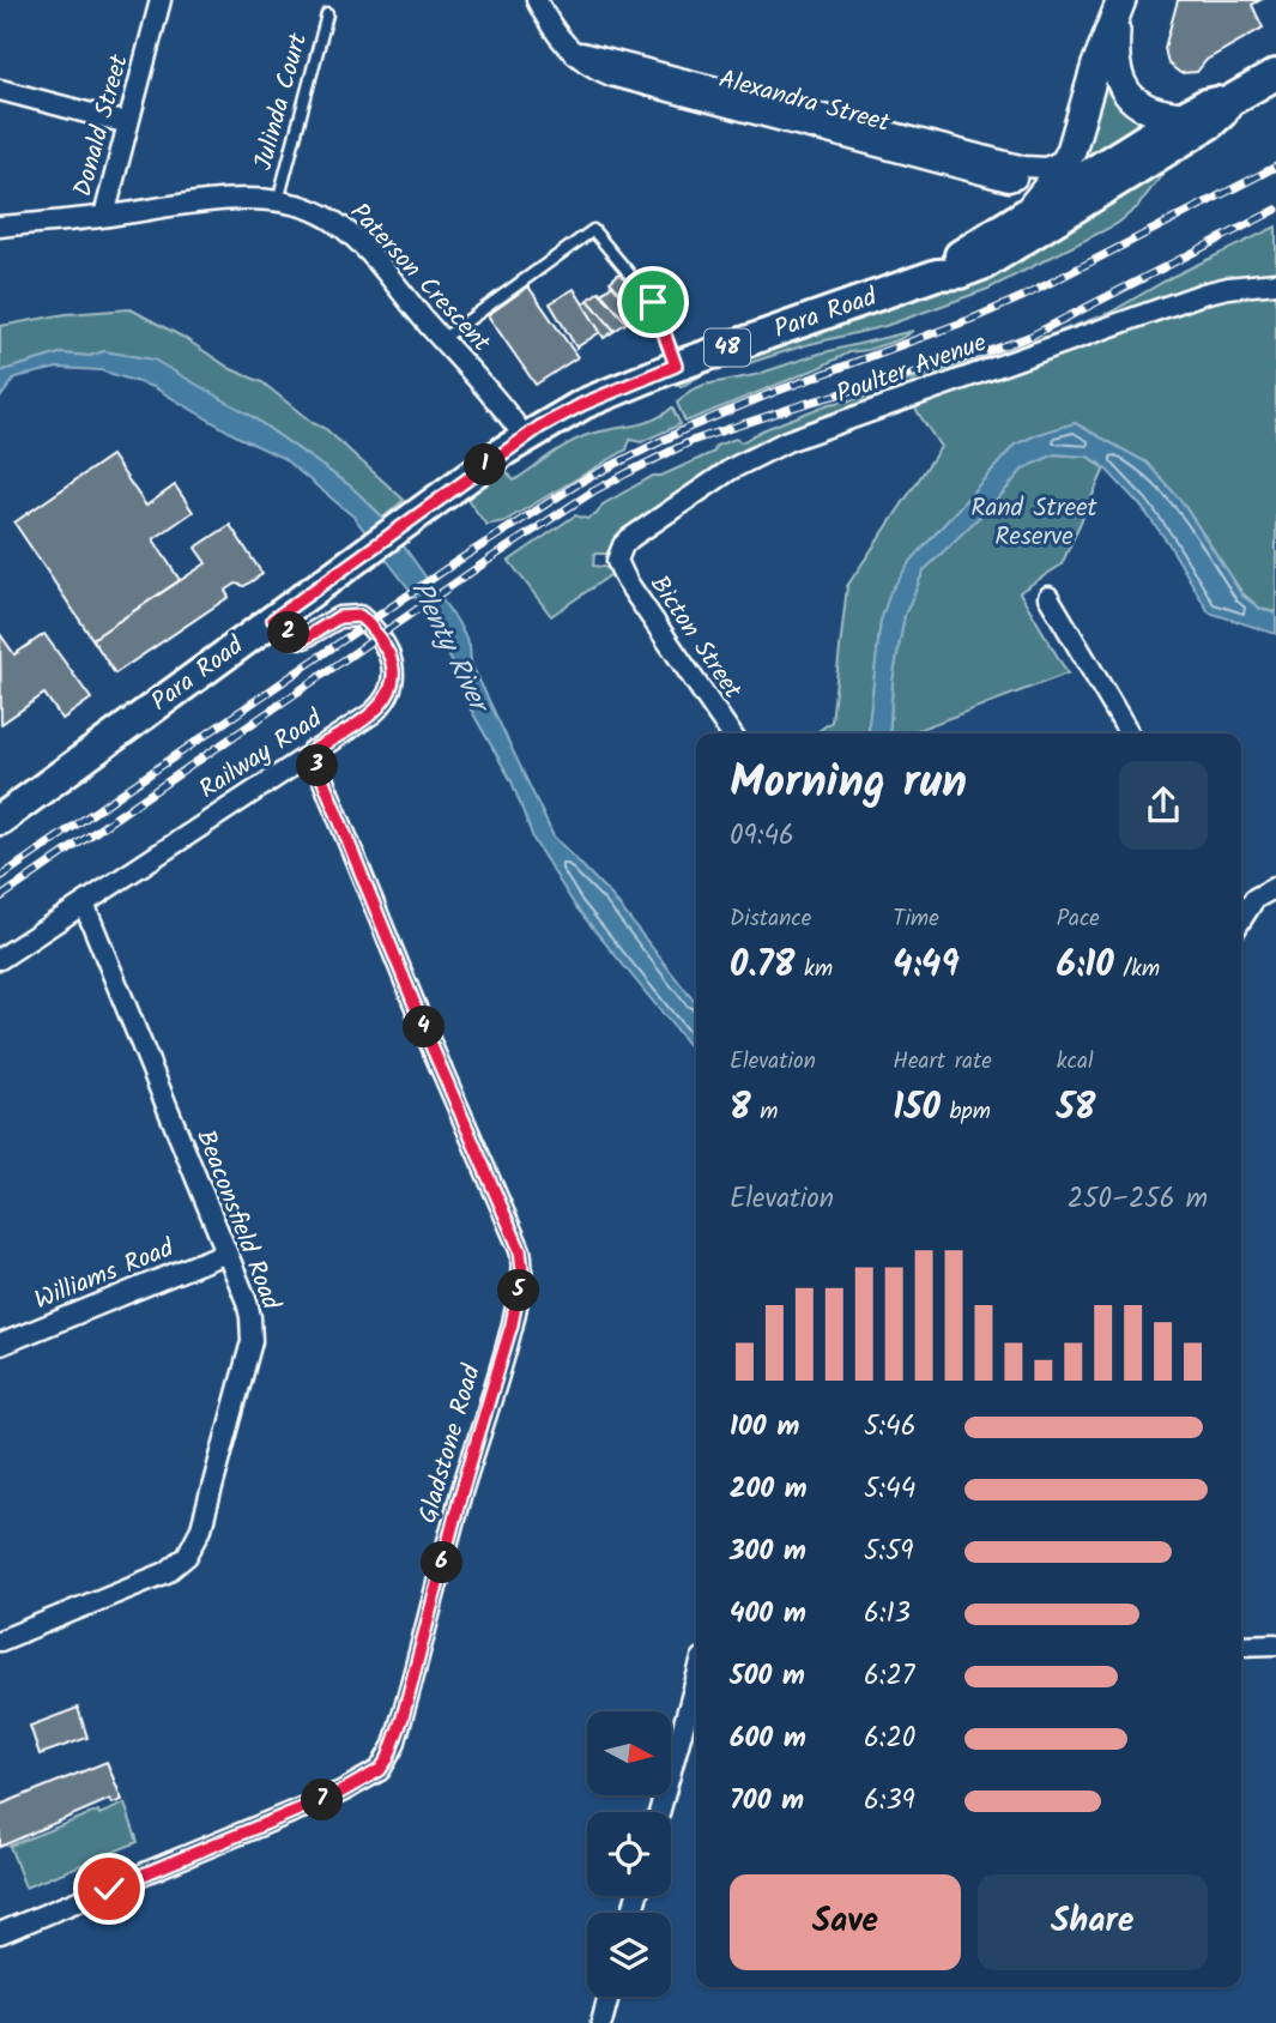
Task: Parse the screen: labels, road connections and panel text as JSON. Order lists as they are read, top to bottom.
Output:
{
  "streets": {
    "main road": ["Para Road", "48"],
    "street": [
      "Alexandra Street",
      "Donald Street",
      "Paterson Crescent",
      "Poulter Avenue",
      "Bicton Street",
      "Railway Road",
      "Beaconsfield Road",
      "Williams Road",
      "Gladstone Road"
    ],
    "lane": ["Julinda Court"]
  },
  "crossings": [
    ["Julinda Court", "Paterson Crescent"],
    ["Donald Street", "Paterson Crescent"],
    ["Paterson Crescent", "Para Road"],
    ["Para Road", "Railway Road"],
    ["Poulter Avenue", "Bicton Street"],
    ["Railway Road", "Beaconsfield Road"],
    ["Railway Road", "Gladstone Road"],
    ["Beaconsfield Road", "Williams Road"]
  ],
  "water": ["Plenty River"],
  "parks": ["Rand Street Reserve"],
  "north": "right",
  "page": {
    "pins": [
      "1",
      "2",
      "3",
      "4",
      "5",
      "6",
      "7"
    ],
    "heading": ["Morning run", "09:46"],
    "stats": [
      ["Distance", "0.78 km"],
      ["Time", "4:49"],
      ["Pace", "6:10 /km"],
      ["Elevation", "8 m"],
      ["Heart rate", "150 bpm"],
      ["kcal", "58"]
    ],
    "chart": ["Elevation", "250–256 m"],
    "list": [
      {
        "name": "100 m",
        "note": "5:46"
      },
      {
        "name": "200 m",
        "note": "5:44"
      },
      {
        "name": "300 m",
        "note": "5:59"
      },
      {
        "name": "400 m",
        "note": "6:13"
      },
      {
        "name": "500 m",
        "note": "6:27"
      },
      {
        "name": "600 m",
        "note": "6:20"
      },
      {
        "name": "700 m",
        "note": "6:39"
      }
    ],
    "buttons": ["Save", "Share"]
  }
}
